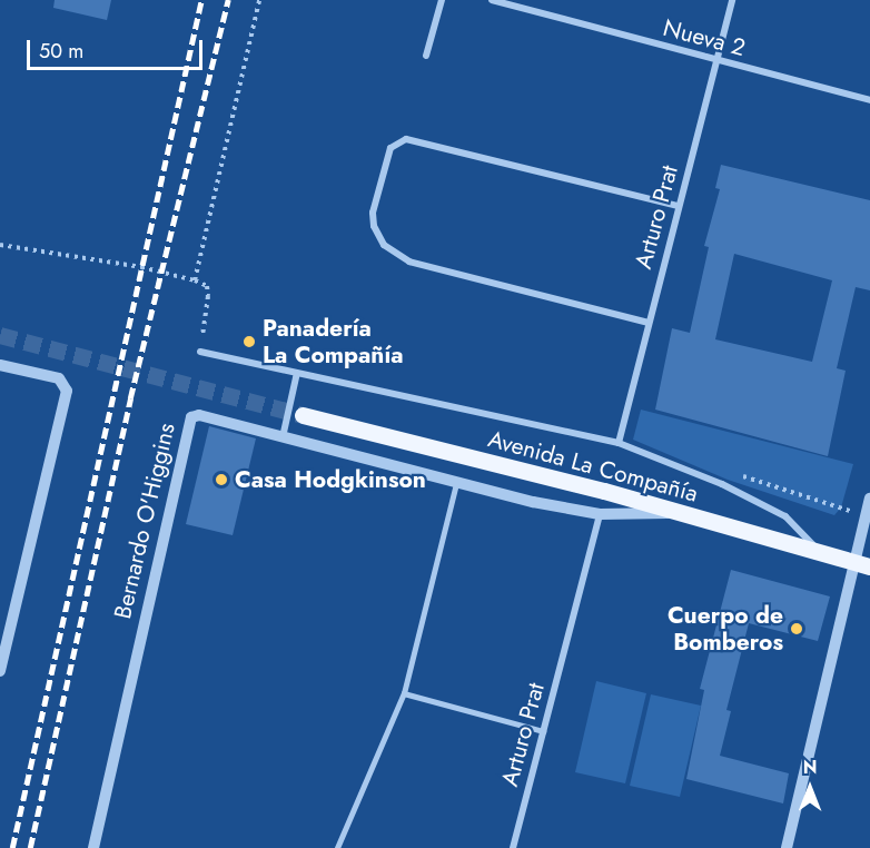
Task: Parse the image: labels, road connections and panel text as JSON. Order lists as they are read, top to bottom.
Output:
{
  "streets": {
    "main road": ["Avenida La Compañía"],
    "street": ["Nueva 2", "Arturo Prat", "Bernardo O'Higgins"]
  },
  "crossings": [
    ["Nueva 2", "Arturo Prat"],
    ["Arturo Prat", "Bernardo O'Higgins"],
    ["Avenida La Compañía", "Bernardo O'Higgins"]
  ],
  "places": ["Panadería La Compañía", "Casa Hodgkinson", "Cuerpo de Bomberos"],
  "scale_bar": "50 m",
  "north": "top"
}
